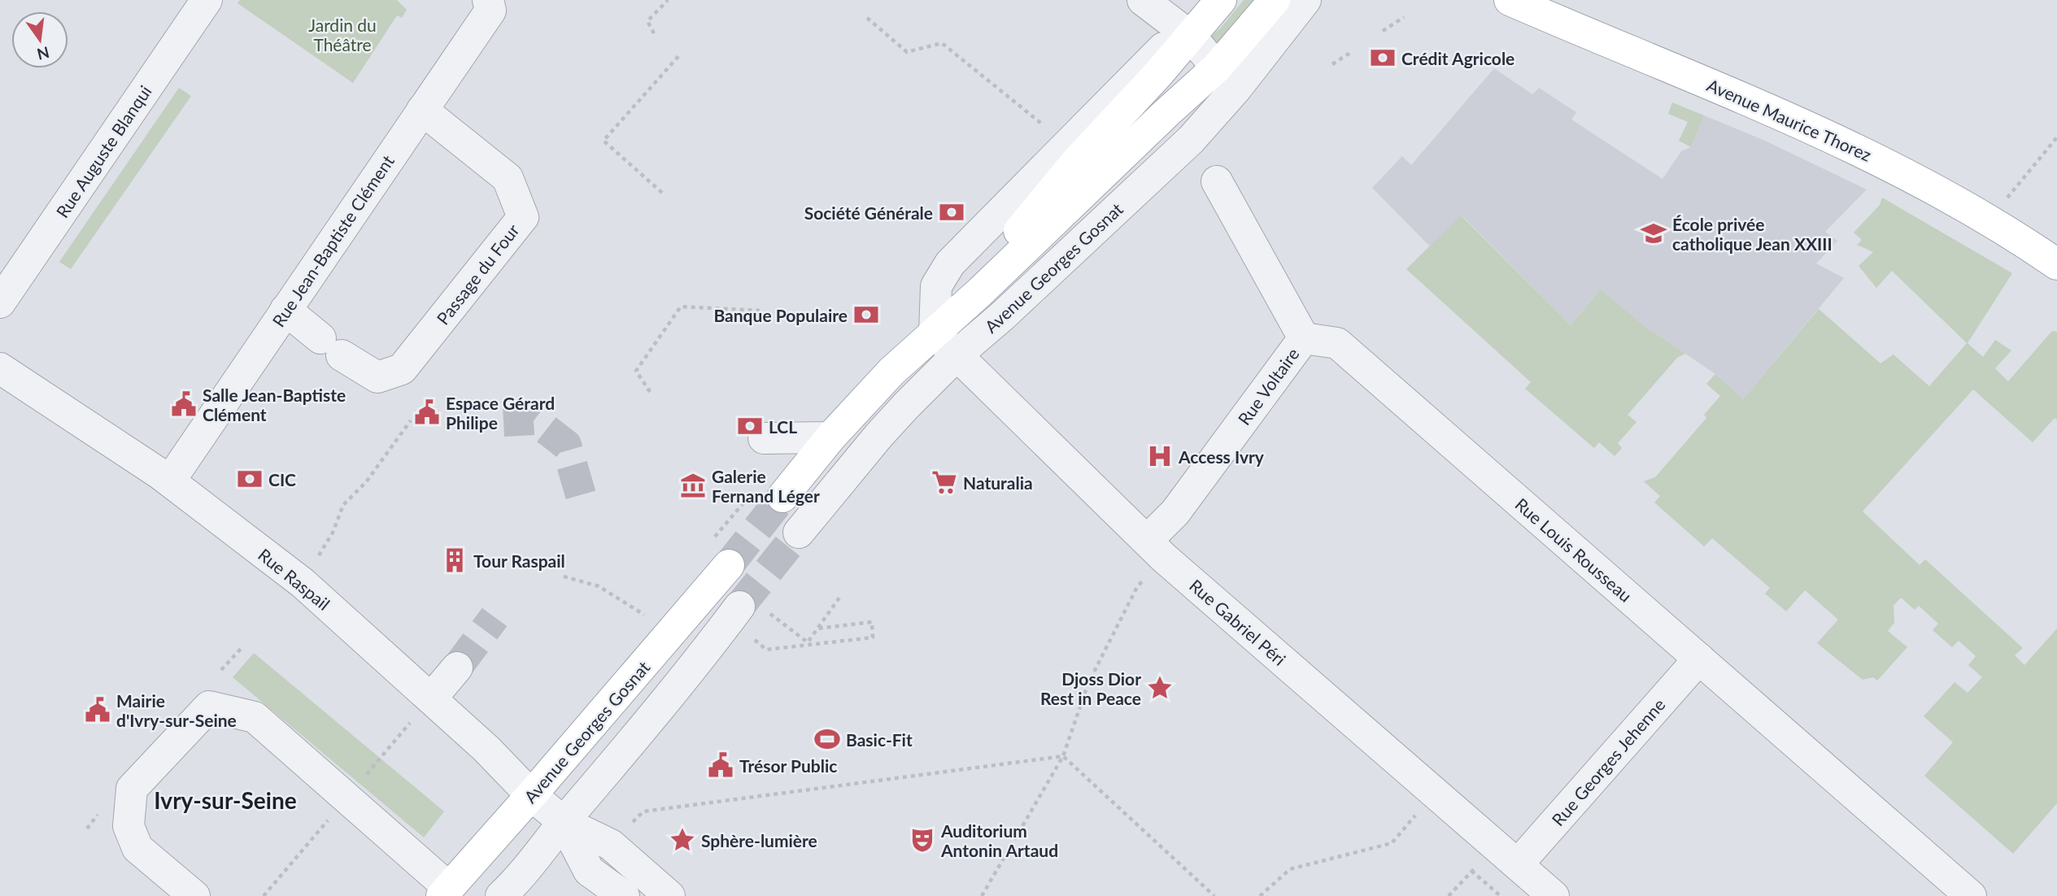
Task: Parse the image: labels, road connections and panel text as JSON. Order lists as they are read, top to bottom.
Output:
{
  "streets": {
    "main road": ["Avenue Maurice Thorez", "Avenue Georges Gosnat"],
    "street": [
      "Rue Auguste Blanqui",
      "Rue Jean-Baptiste Clément",
      "Passage du Four",
      "Rue Voltaire",
      "Rue Louis Rousseau",
      "Rue Raspail",
      "Rue Gabriel Péri",
      "Rue Georges Jehenne"
    ]
  },
  "crossings": [
    ["Rue Jean-Baptiste Clément", "Passage du Four"],
    ["Rue Jean-Baptiste Clément", "Rue Raspail"],
    ["Avenue Georges Gosnat", "Rue Raspail"],
    ["Avenue Georges Gosnat", "Rue Gabriel Péri"],
    ["Rue Voltaire", "Rue Louis Rousseau"],
    ["Rue Voltaire", "Rue Gabriel Péri"],
    ["Rue Louis Rousseau", "Rue Georges Jehenne"],
    ["Rue Gabriel Péri", "Rue Georges Jehenne"]
  ],
  "districts": ["Ivry-sur-Seine"],
  "parks": ["Jardin du Théâtre"],
  "places": {
    "bank": [
      "Crédit Agricole",
      "Société Générale",
      "Banque Populaire",
      "LCL",
      "CIC"
    ],
    "school or university": ["École privée catholique Jean XXIII"],
    "public building": [
      "Salle Jean-Baptiste Clément",
      "Espace Gérard Philipe",
      "Mairie d'Ivry-sur-Seine",
      "Trésor Public"
    ],
    "hospital": ["Access Ivry"],
    "supermarket": ["Naturalia"],
    "museum": ["Galerie Fernand Léger"],
    "building": ["Tour Raspail"],
    "place": ["Djoss Dior Rest in Peace", "Sphère-lumière"],
    "sports": ["Basic-Fit"],
    "theatre": ["Auditorium Antonin Artaud"]
  },
  "north": "bottom"
}
